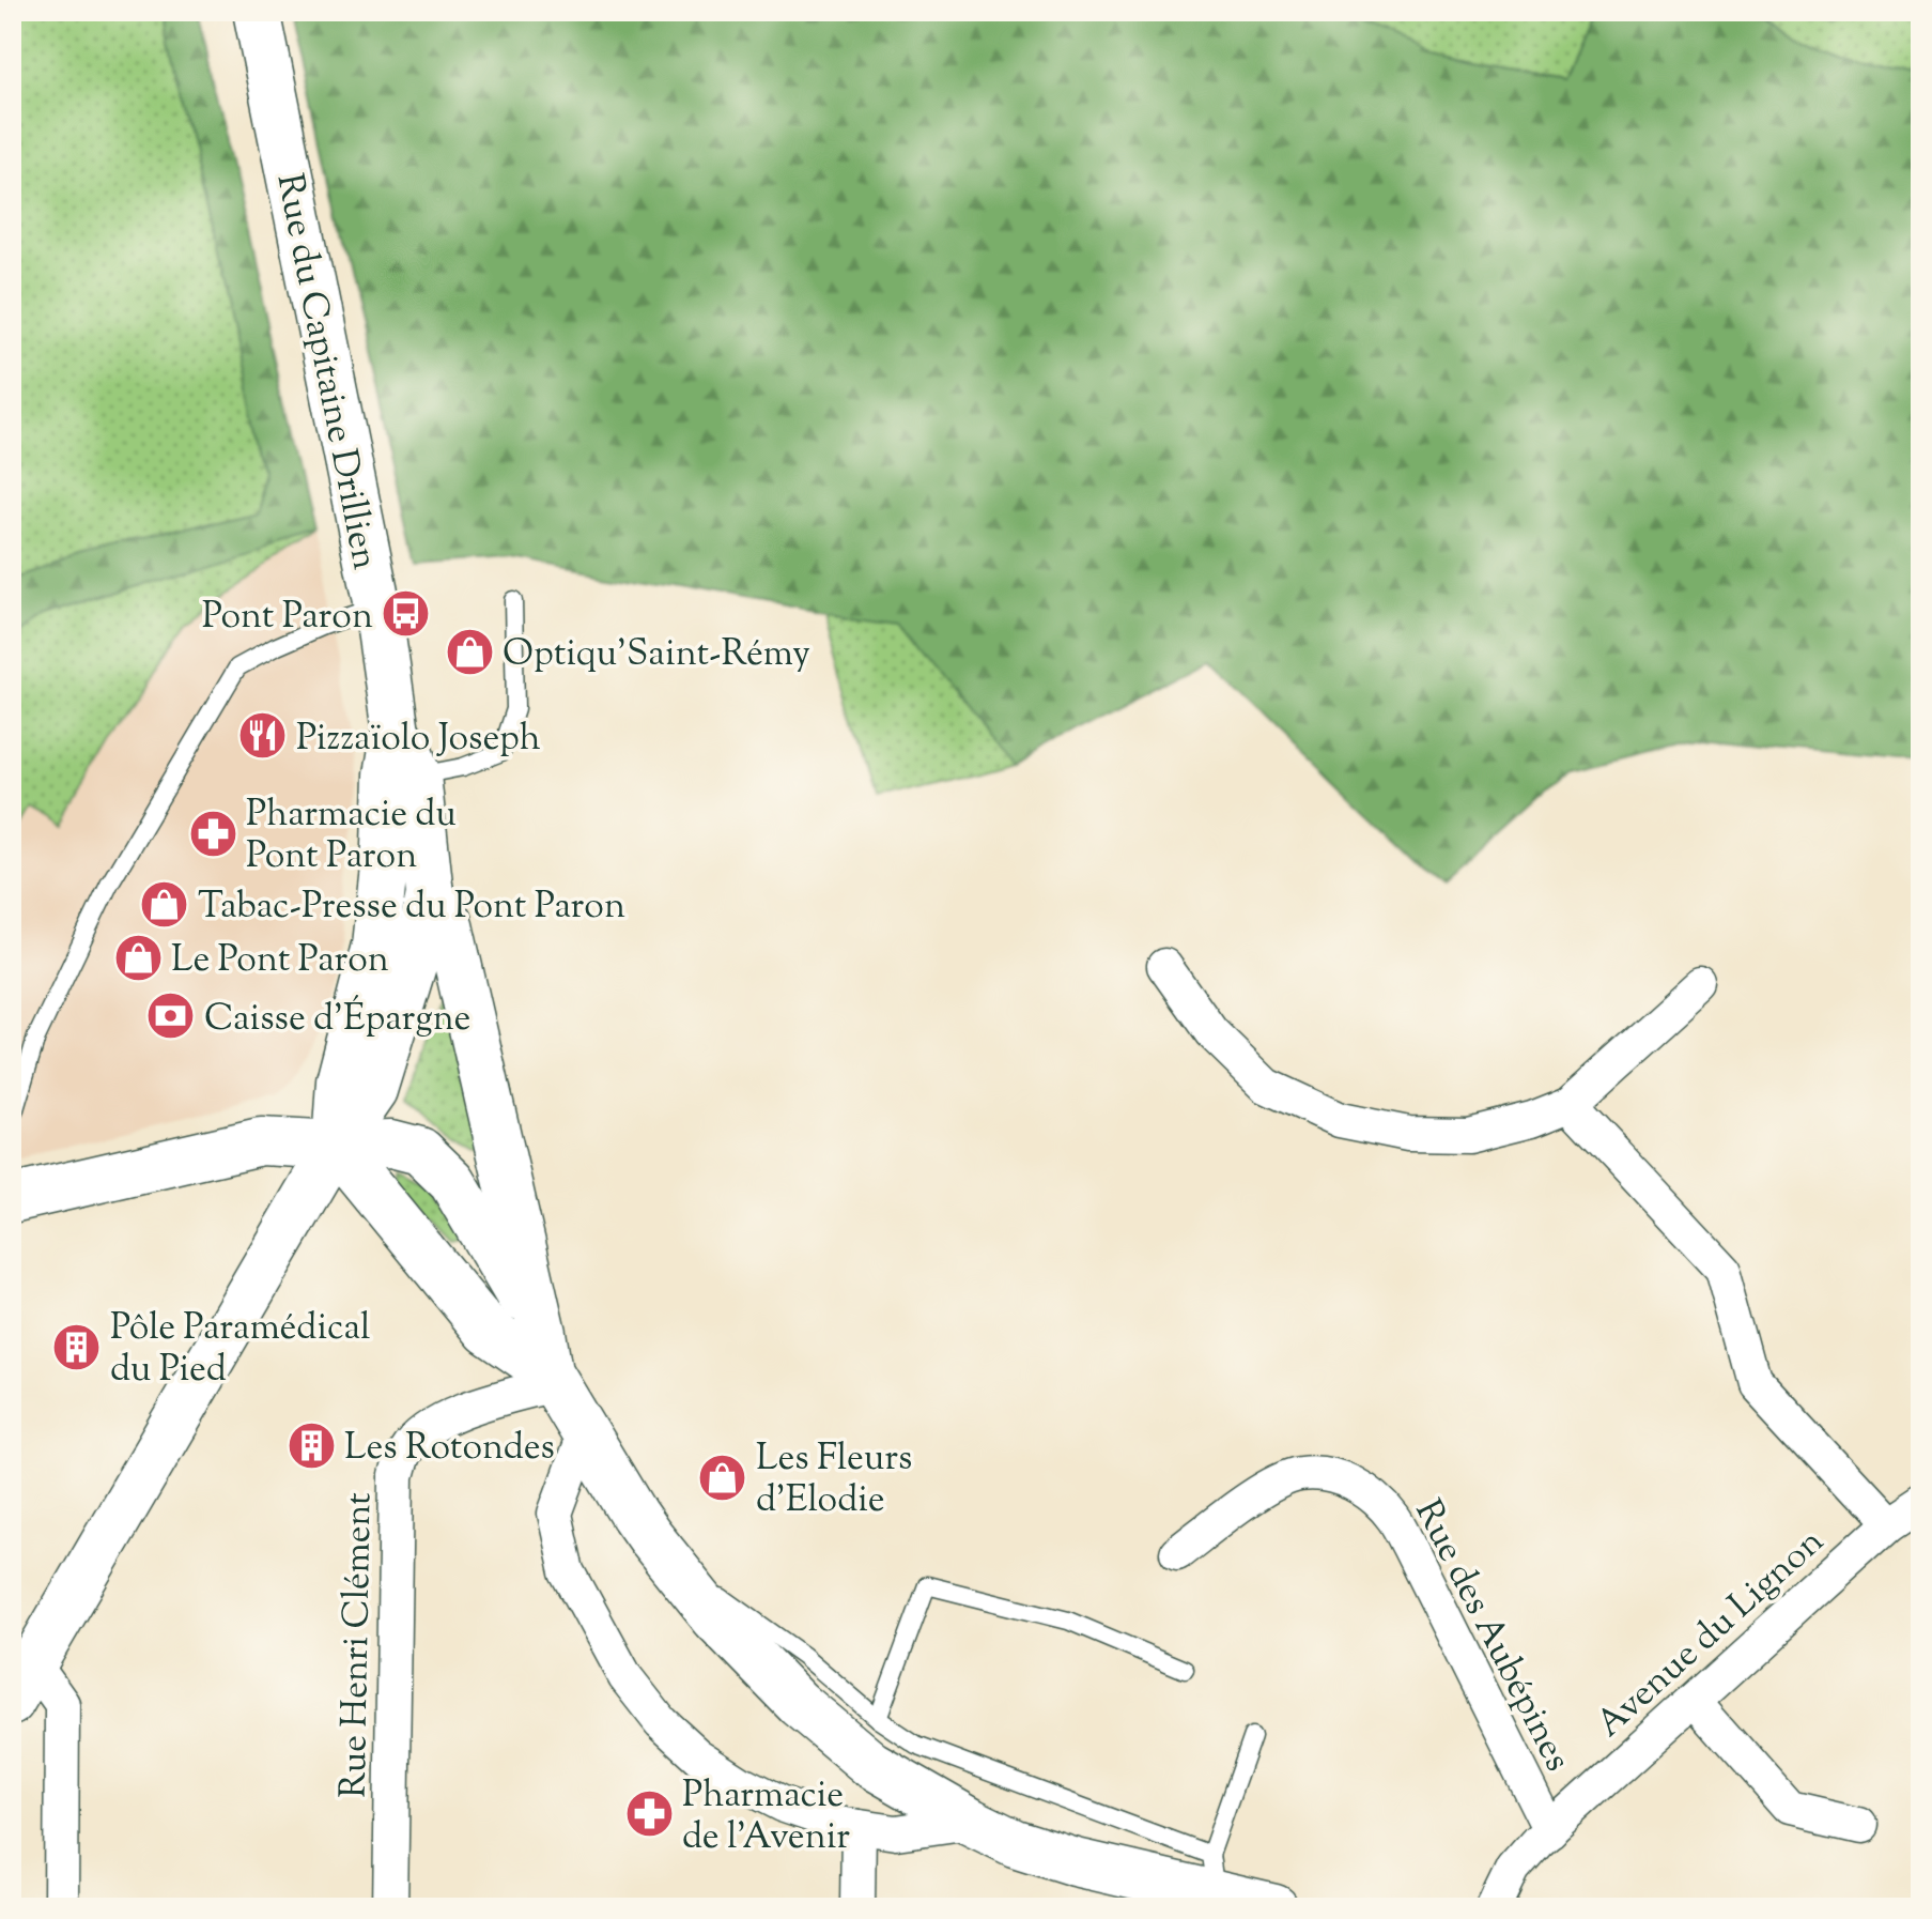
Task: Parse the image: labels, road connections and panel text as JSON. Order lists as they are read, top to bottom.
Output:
{
  "streets": {
    "main road": ["Rue du Capitaine Drillien"],
    "street": ["Avenue du Lignon", "Rue des Aubépines", "Rue Henri Clément"]
  },
  "crossings": [
    ["Avenue du Lignon", "Rue des Aubépines"]
  ],
  "places": {
    "bus stop": ["Pont Paron"],
    "shop": [
      "Optiqu'Saint-Rémy",
      "Tabac-Presse du Pont Paron",
      "Le Pont Paron",
      "Les Fleurs d'Elodie"
    ],
    "restaurant": ["Pizzaïolo Joseph"],
    "pharmacy": ["Pharmacie du Pont Paron", "Pharmacie de l'Avenir"],
    "bank": ["Caisse d'Épargne"],
    "building": ["Pôle Paramédical du Pied", "Les Rotondes"]
  }
}
